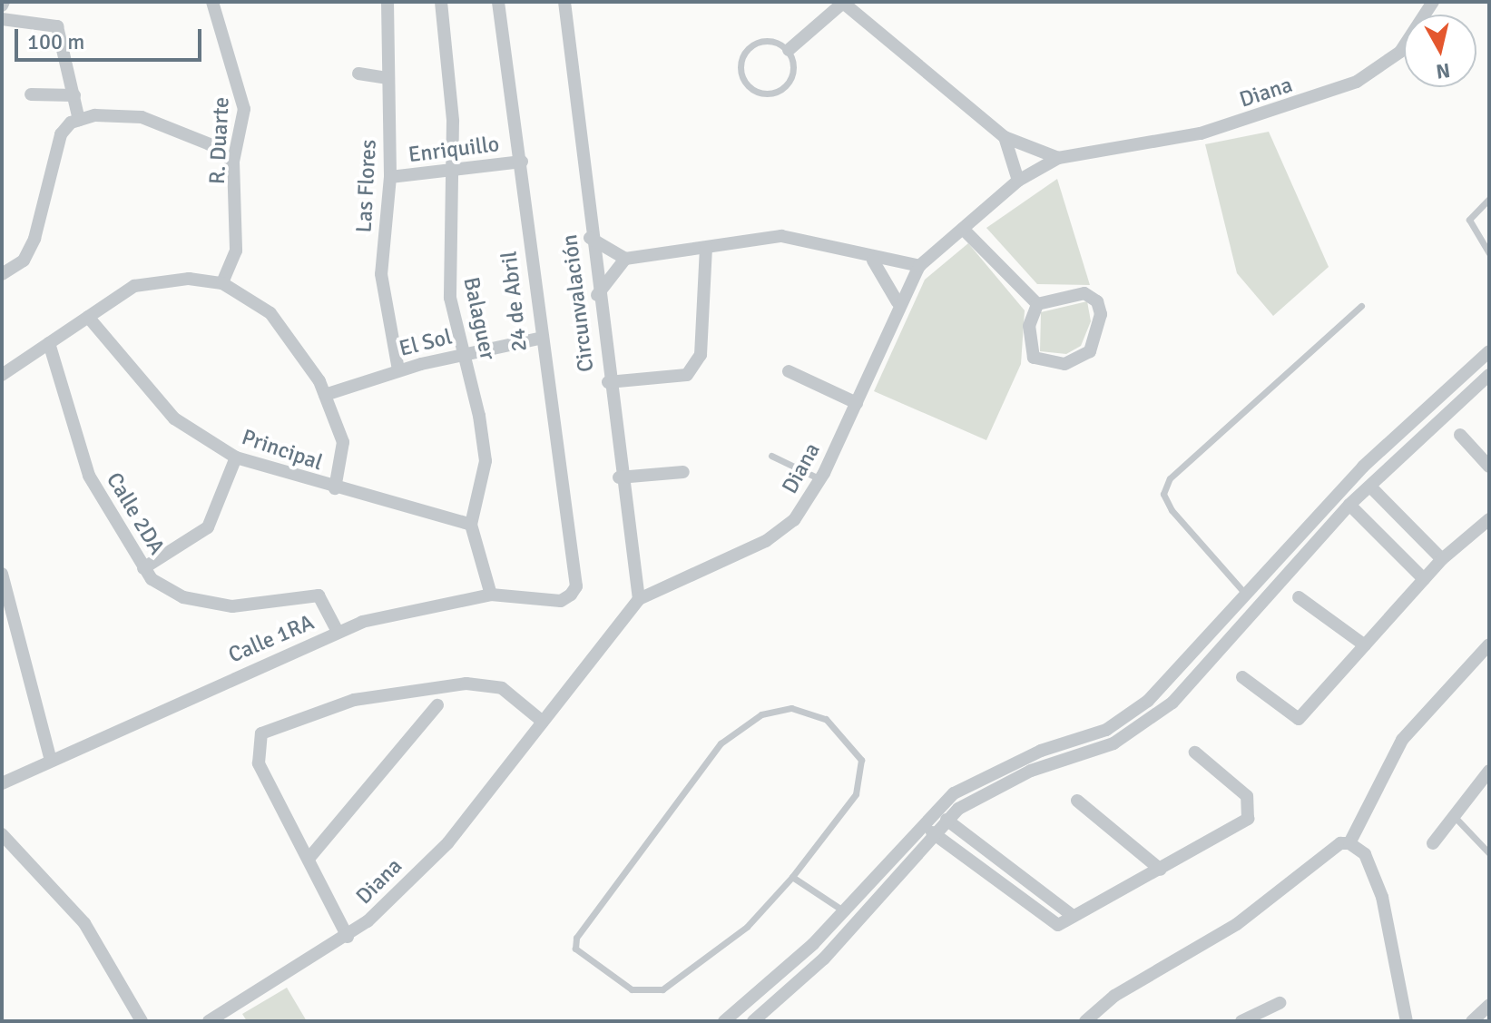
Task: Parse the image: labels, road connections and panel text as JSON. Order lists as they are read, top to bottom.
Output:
{
  "streets": {
    "street": [
      "Diana",
      "R. Duarte",
      "Enriquillo",
      "Las Flores",
      "24 de Abril",
      "Circunvalación",
      "Balaguer",
      "El Sol",
      "Principal",
      "Calle 2DA",
      "Calle 1RA"
    ]
  },
  "crossings": [
    ["Diana", "Circunvalación"],
    ["Enriquillo", "Las Flores"],
    ["Enriquillo", "24 de Abril"],
    ["Enriquillo", "Balaguer"],
    ["Las Flores", "El Sol"],
    ["24 de Abril", "El Sol"],
    ["24 de Abril", "Calle 1RA"],
    ["Balaguer", "El Sol"],
    ["Balaguer", "Principal"],
    ["Balaguer", "Calle 1RA"],
    ["Calle 2DA", "Calle 1RA"]
  ],
  "scale_bar": "100 m",
  "north": "bottom"
}
